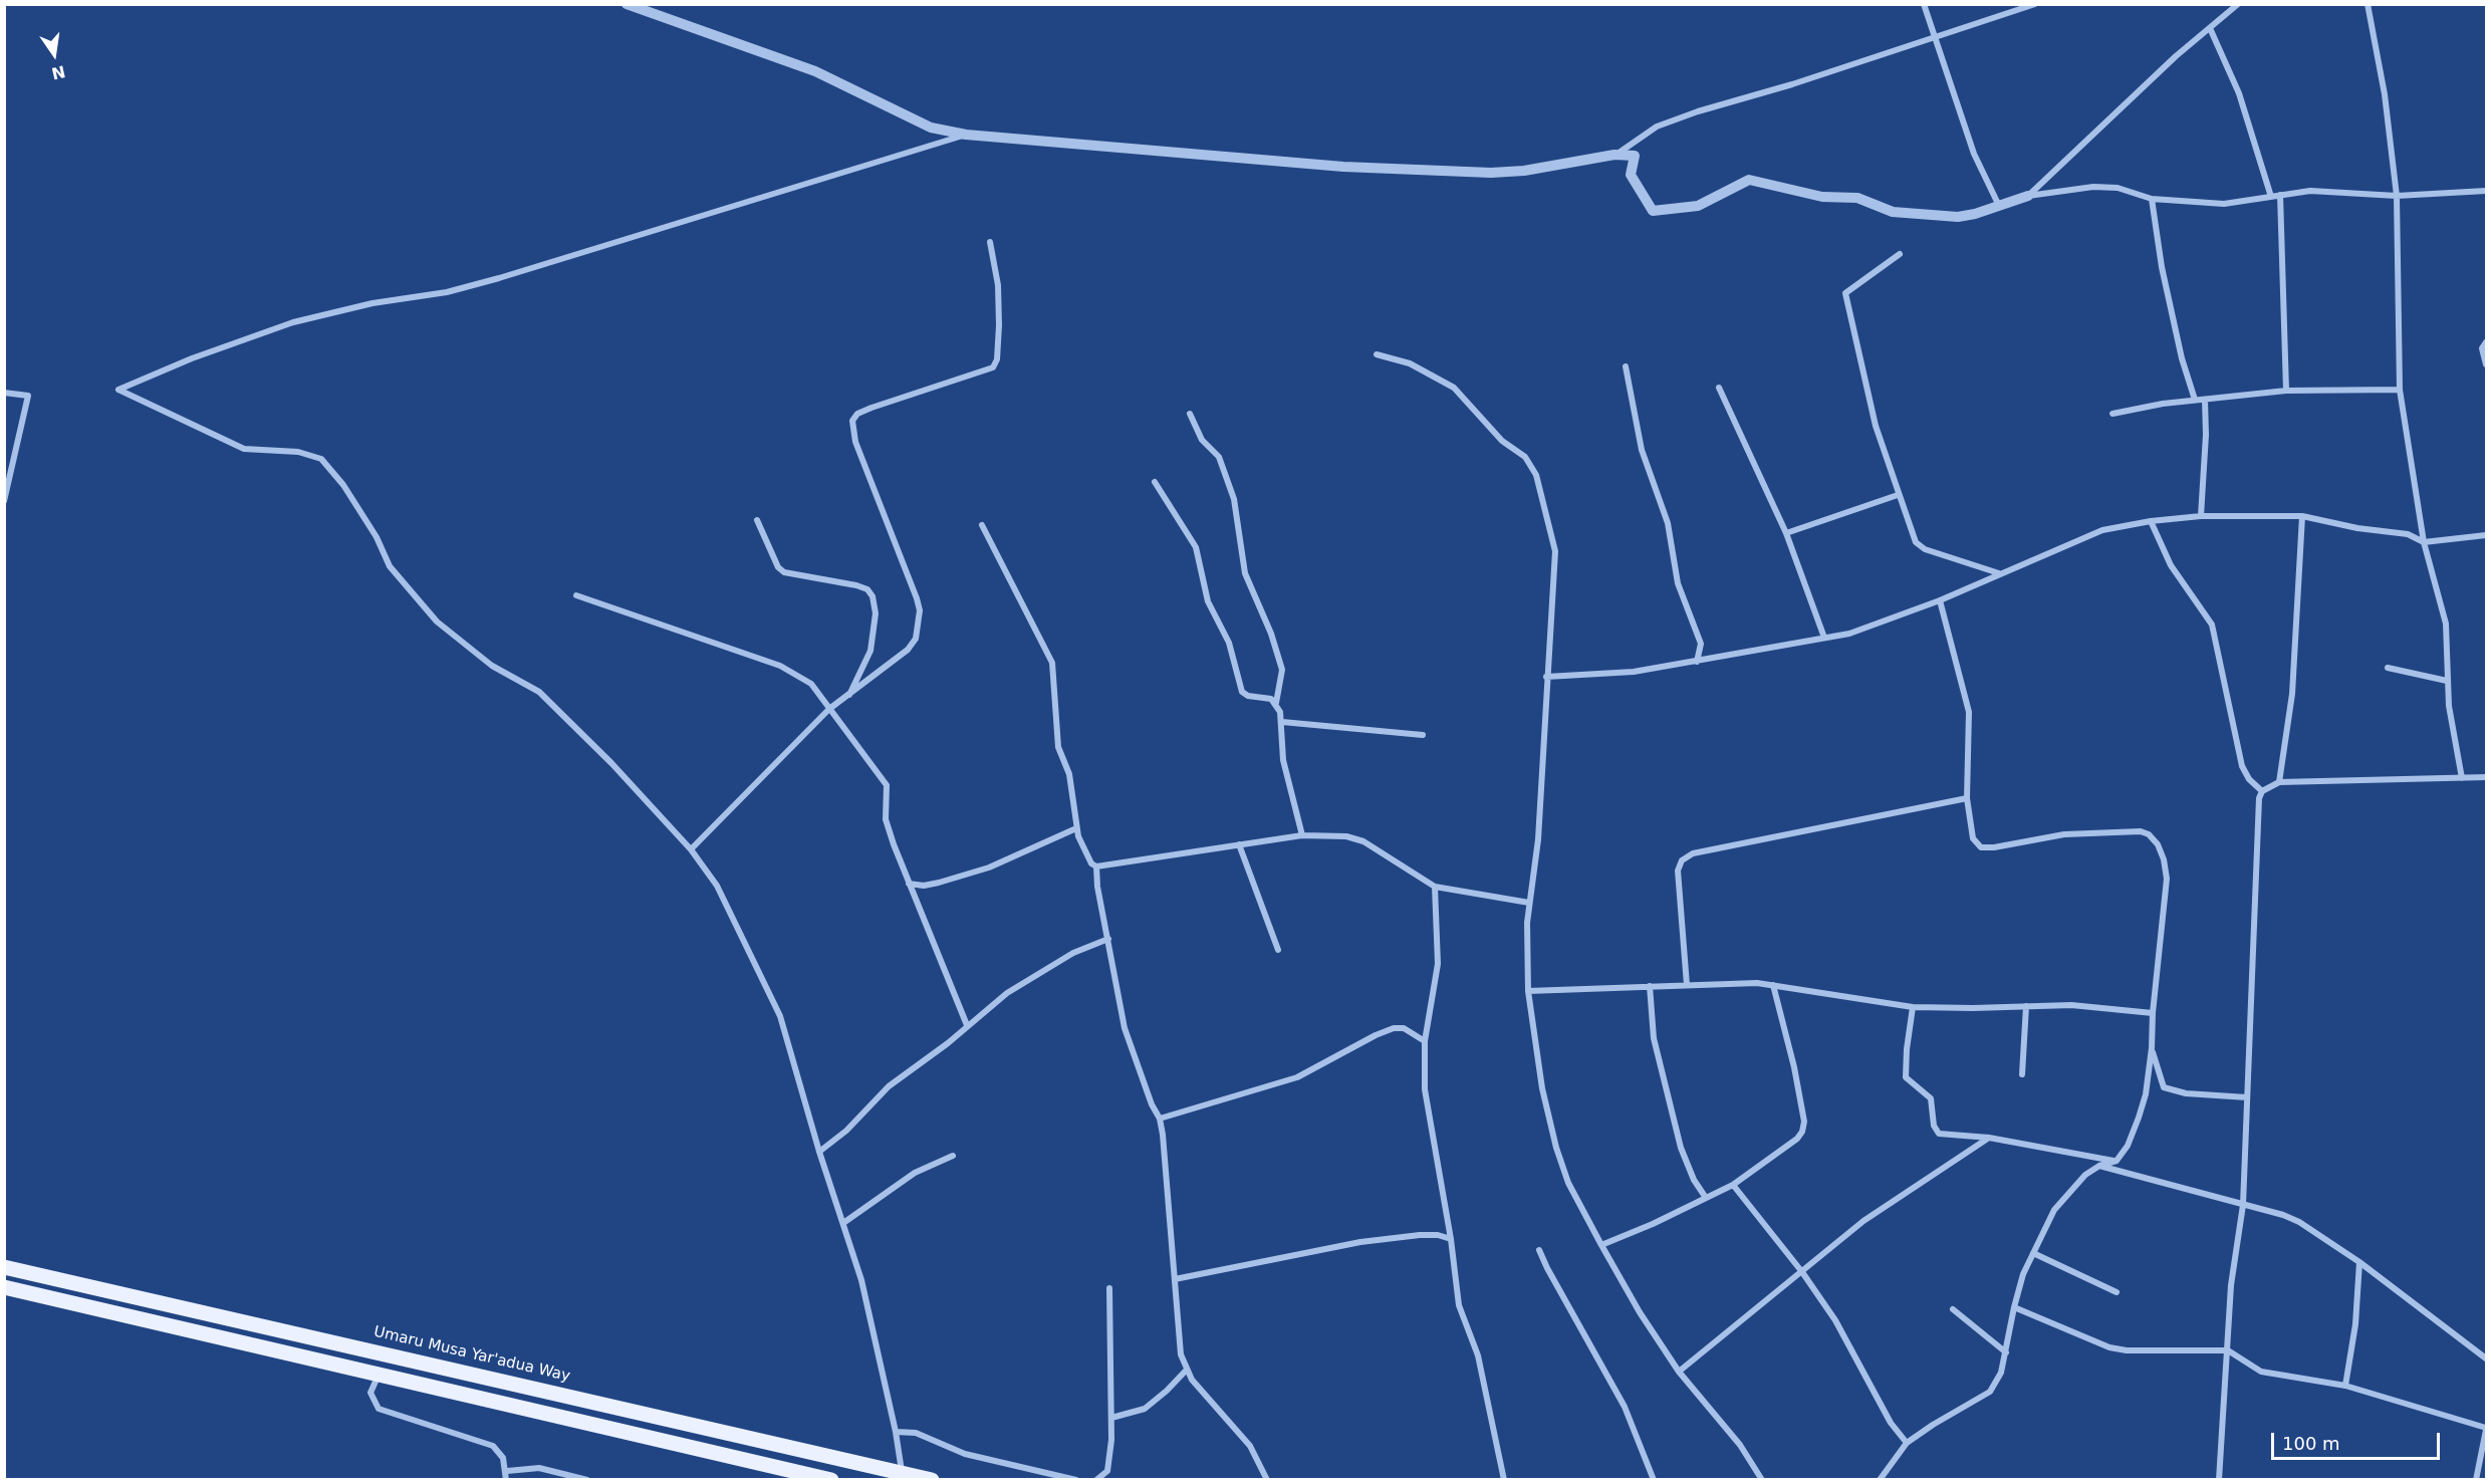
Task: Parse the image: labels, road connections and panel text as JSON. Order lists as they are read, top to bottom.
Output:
{
  "streets": {
    "main road": ["Umaru Musa Yar'adua Way"]
  },
  "scale_bar": "100 m",
  "north": "bottom"
}
